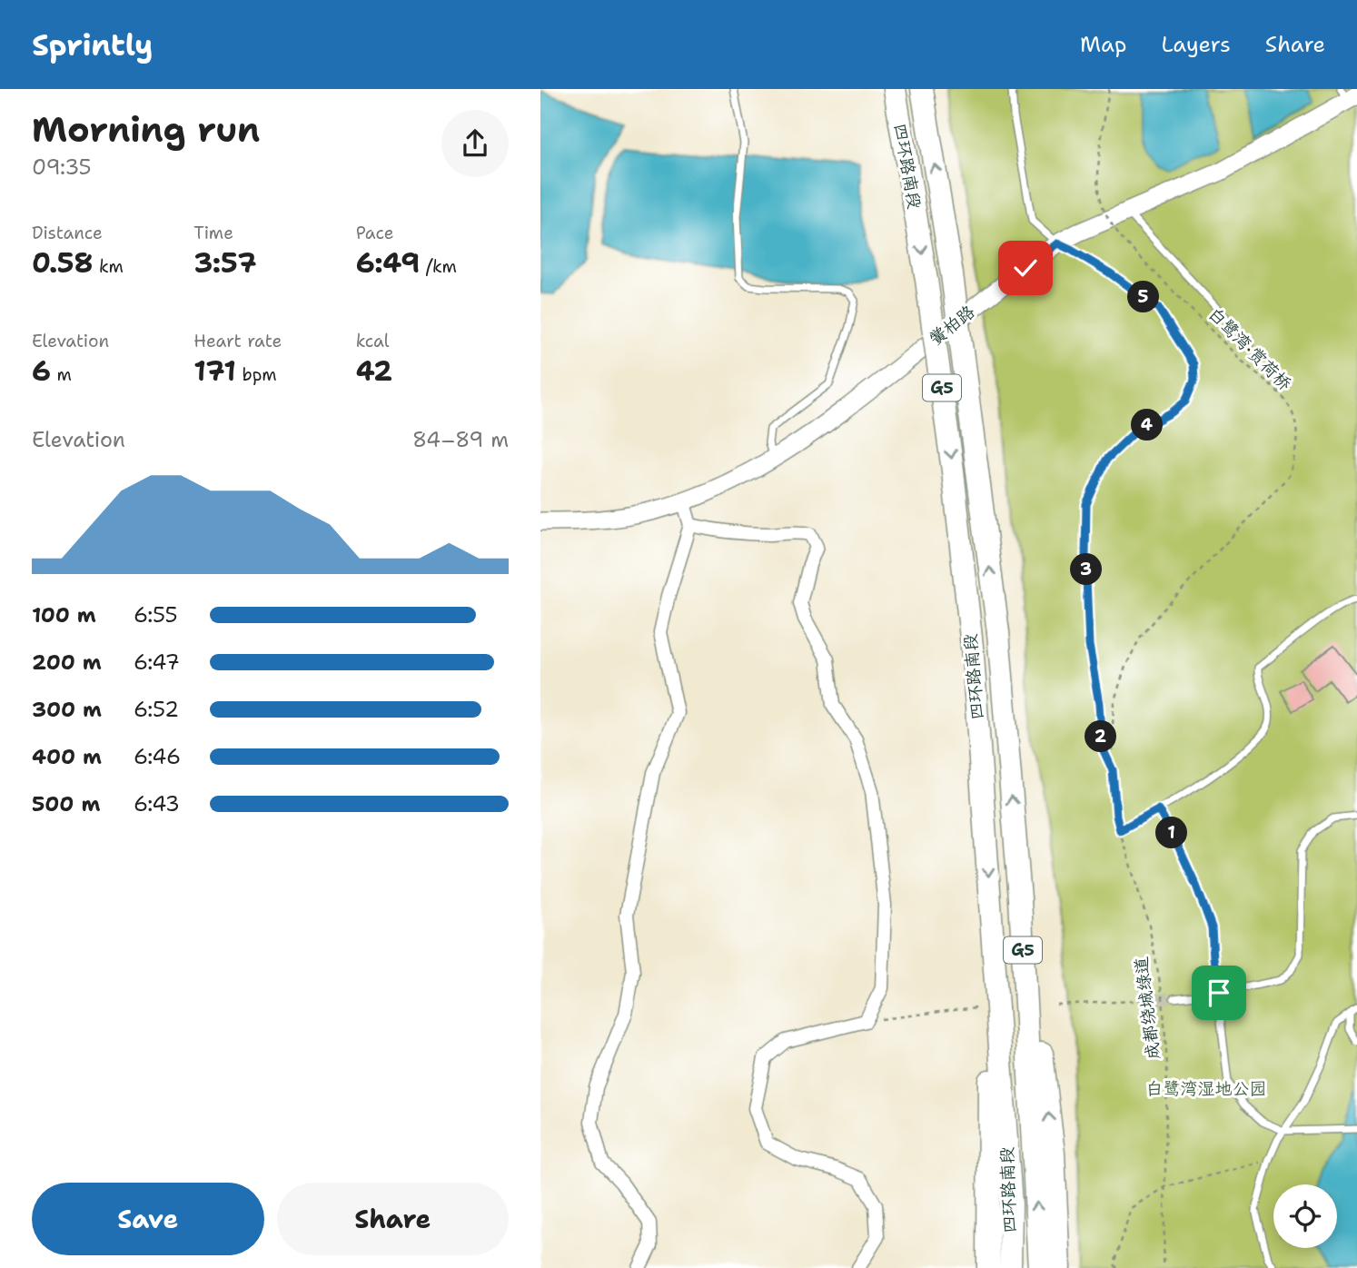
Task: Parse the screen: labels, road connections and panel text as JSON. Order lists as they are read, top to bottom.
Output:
{
  "streets": {
    "highway": ["四环路南段", "G5"],
    "street": ["黉柏路"],
    "path": ["白鹭湾·赏荷桥", "成都绕城绿道"]
  },
  "crossings": [
    ["白鹭湾·赏荷桥", "成都绕城绿道"]
  ],
  "parks": ["白鹭湾湿地公园"],
  "page": {
    "header": "Sprintly",
    "nav": ["Map", "Layers", "Share"],
    "heading": ["Morning run", "09:35"],
    "stats": [
      ["Distance", "0.58 km"],
      ["Time", "3:57"],
      ["Pace", "6:49 /km"],
      ["Elevation", "6 m"],
      ["Heart rate", "171 bpm"],
      ["kcal", "42"]
    ],
    "pins": [
      "5",
      "4",
      "3",
      "2",
      "1"
    ],
    "chart": ["Elevation", "84–89 m"],
    "list": [
      {
        "name": "100 m",
        "note": "6:55"
      },
      {
        "name": "200 m",
        "note": "6:47"
      },
      {
        "name": "300 m",
        "note": "6:52"
      },
      {
        "name": "400 m",
        "note": "6:46"
      },
      {
        "name": "500 m",
        "note": "6:43"
      }
    ],
    "buttons": ["Save", "Share"]
  }
}
